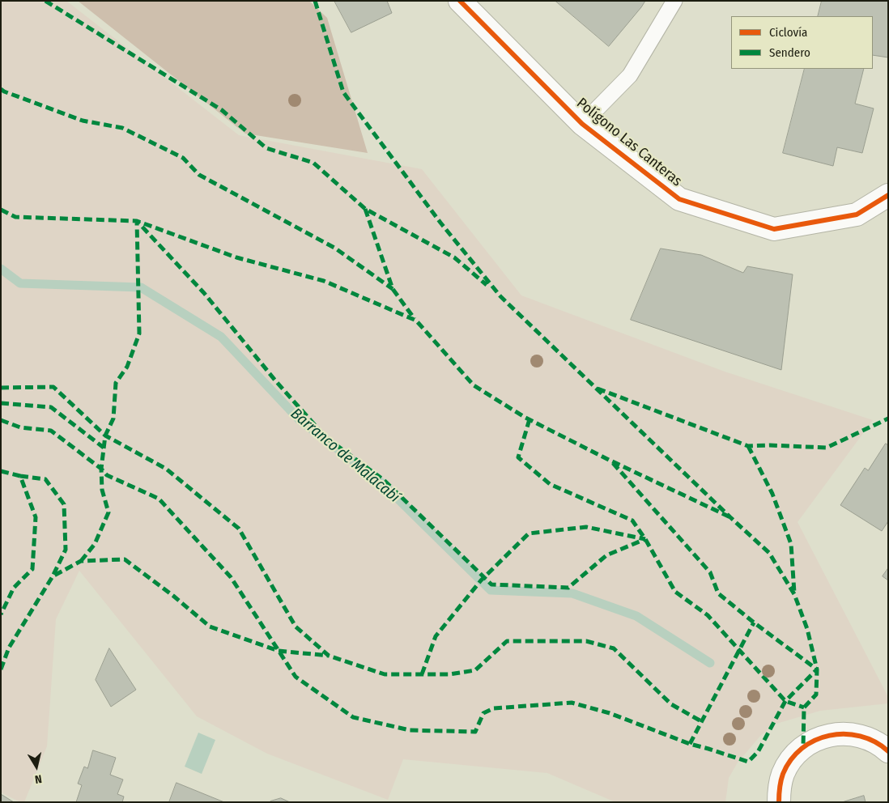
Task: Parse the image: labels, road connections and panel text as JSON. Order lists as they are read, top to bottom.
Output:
{
  "streets": {
    "street": ["Polígono Las Canteras"]
  },
  "water": ["Barranco de Malacabí"],
  "legend": ["Ciclovía", "Sendero"],
  "north": "bottom"
}
